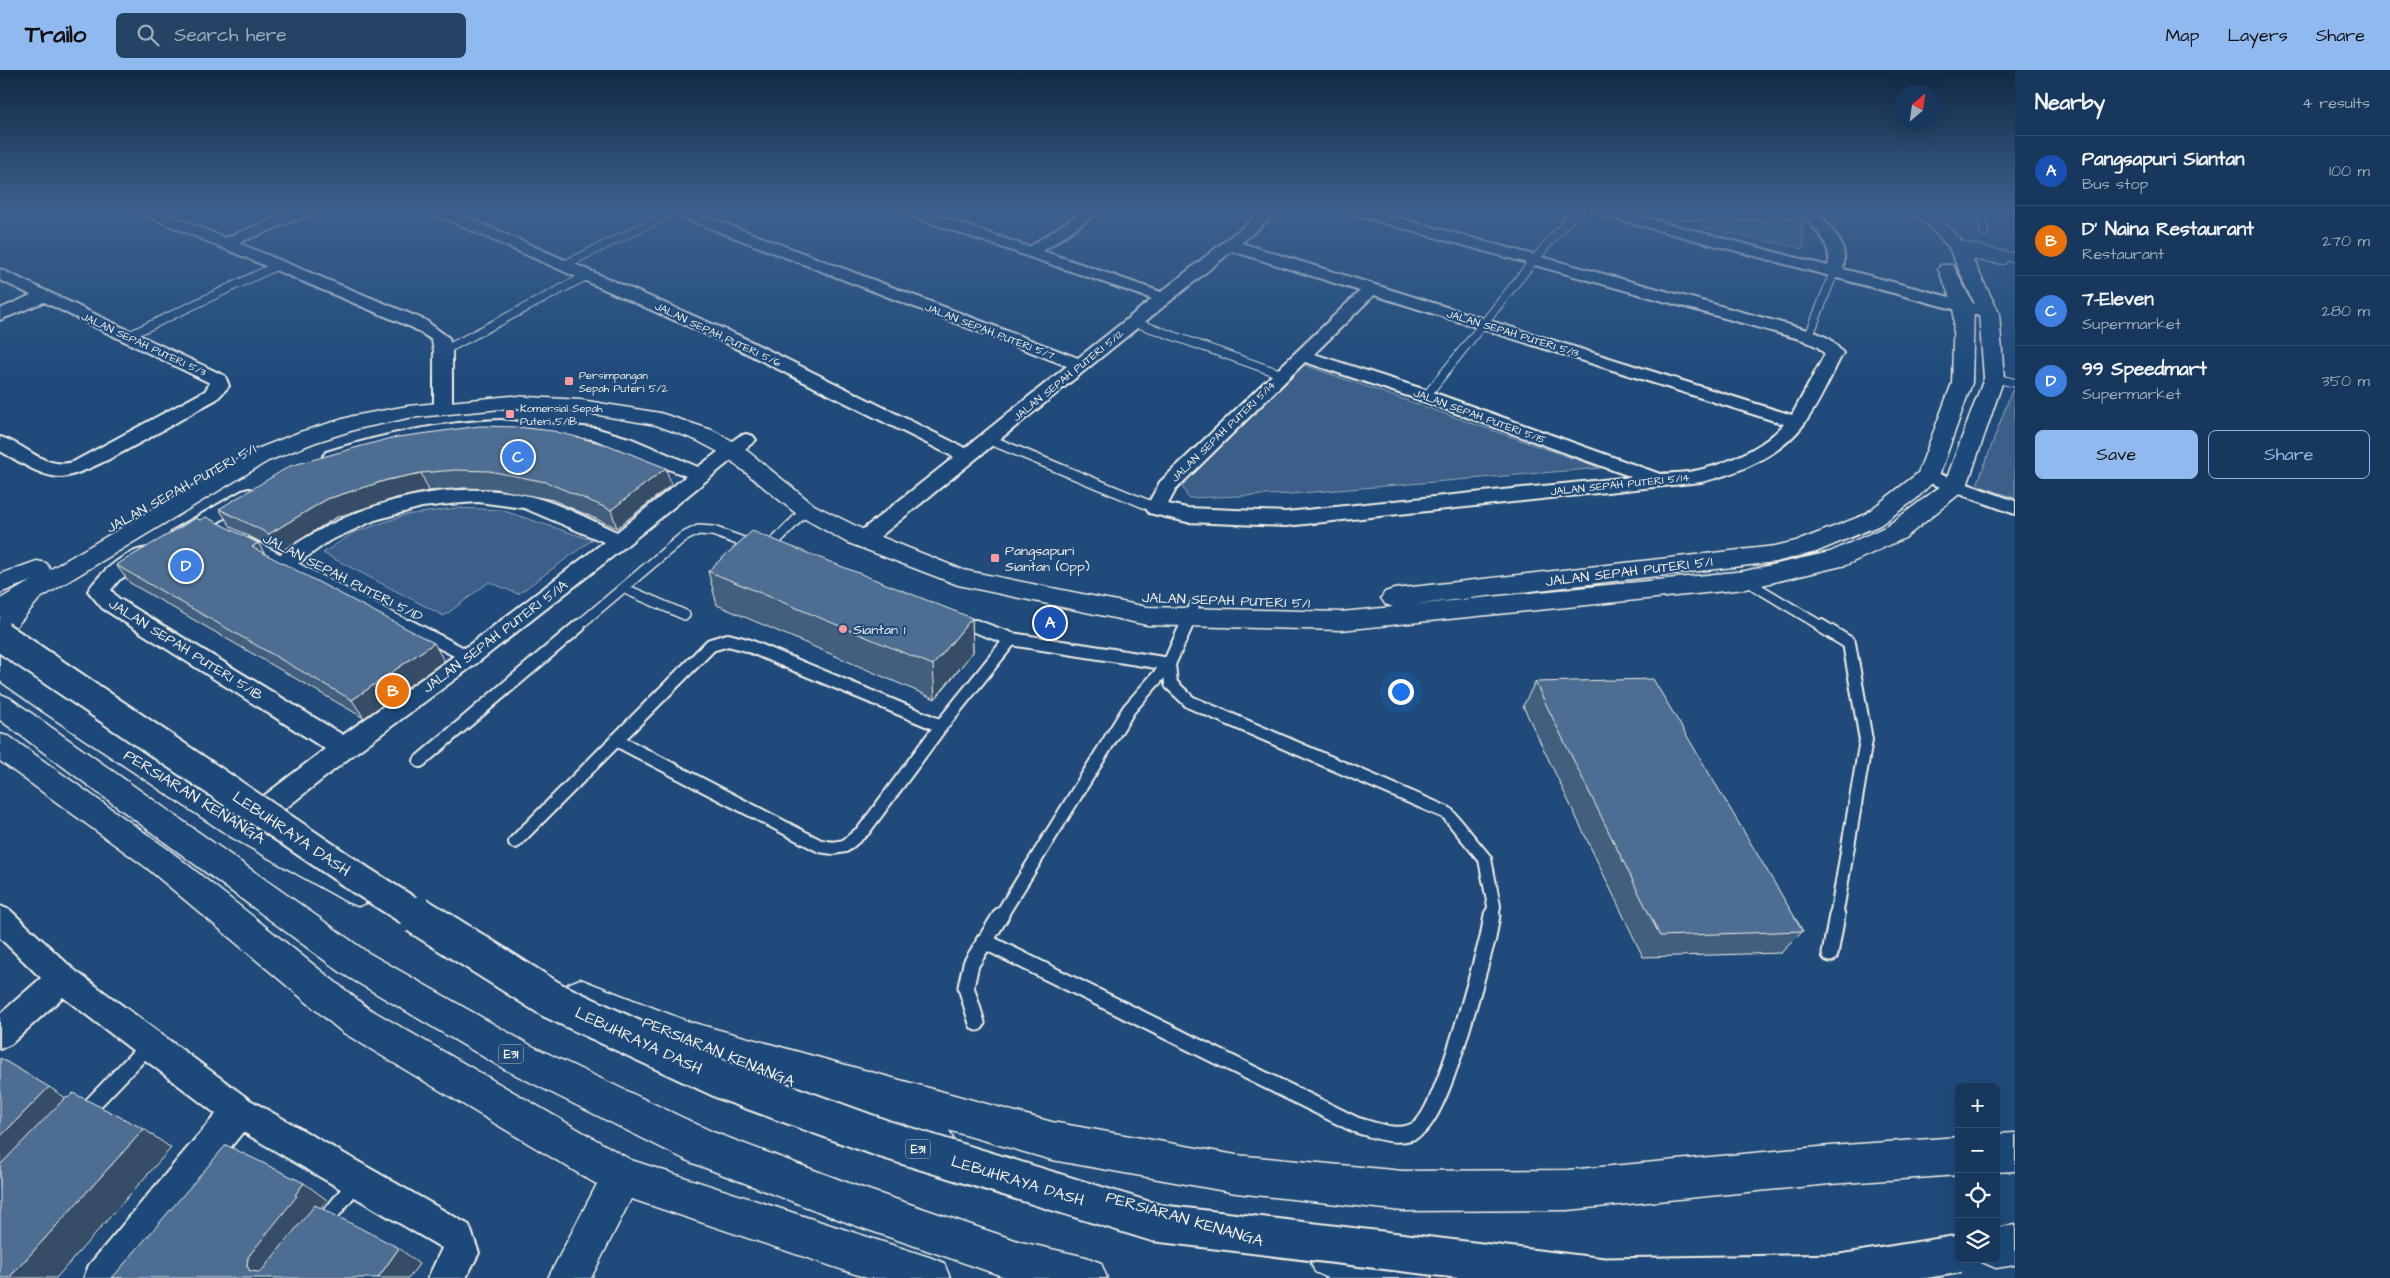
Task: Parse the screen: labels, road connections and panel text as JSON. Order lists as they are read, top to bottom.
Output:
{
  "streets": {
    "main road": [
      "JALAN SEPAH PUTERI 5/1",
      "PERSIARAN KENANGA",
      "LEBUHRAYA DASH",
      "E31"
    ],
    "street": [
      "JALAN SEPAH PUTERI 5/7",
      "JALAN SEPAH PUTERI 5/13",
      "JALAN SEPAH PUTERI 5/6",
      "JALAN SEPAH PUTERI 5/3",
      "JALAN SEPAH PUTERI 5/12",
      "JALAN SEPAH PUTERI 5/15",
      "JALAN SEPAH PUTERI 5/14",
      "JALAN SEPAH PUTERI 5/1A",
      "JALAN SEPAH PUTERI 5/1B"
    ],
    "lane": ["JALAN SEPAH PUTERI 5/1D"]
  },
  "crossings": [
    ["JALAN SEPAH PUTERI 5/7", "JALAN SEPAH PUTERI 5/12"],
    ["JALAN SEPAH PUTERI 5/13", "JALAN SEPAH PUTERI 5/14"],
    ["JALAN SEPAH PUTERI 5/6", "JALAN SEPAH PUTERI 5/12"],
    ["JALAN SEPAH PUTERI 5/15", "JALAN SEPAH PUTERI 5/14"],
    ["JALAN SEPAH PUTERI 5/1D", "JALAN SEPAH PUTERI 5/1A"],
    ["JALAN SEPAH PUTERI 5/1A", "JALAN SEPAH PUTERI 5/1B"],
    ["JALAN SEPAH PUTERI 5/1A", "PERSIARAN KENANGA"]
  ],
  "places": {
    "transit": ["Persimpangan Sepah Puteri 5/2", "Komersial Sepah Puteri 5/1B", "Pangsapuri Siantan (Opp)"],
    "other": ["Siantan 1"]
  },
  "north": "top right",
  "page": {
    "header": "Trailo",
    "search": "Search here",
    "nav": ["Map", "Layers", "Share"],
    "heading": ["Nearby", "4 results"],
    "list": [
      {
        "mark": "A",
        "name": "Pangsapuri Siantan",
        "note": "Bus stop",
        "value": "100 m"
      },
      {
        "mark": "B",
        "name": "D' Naina Restaurant",
        "note": "Restaurant",
        "value": "270 m"
      },
      {
        "mark": "C",
        "name": "7-Eleven",
        "note": "Supermarket",
        "value": "280 m"
      },
      {
        "mark": "D",
        "name": "99 Speedmart",
        "note": "Supermarket",
        "value": "350 m"
      }
    ],
    "buttons": ["Save", "Share"],
    "pins": [
      "C",
      "D",
      "A",
      "B"
    ],
    "map_buttons": ["+", "−"]
  }
}
